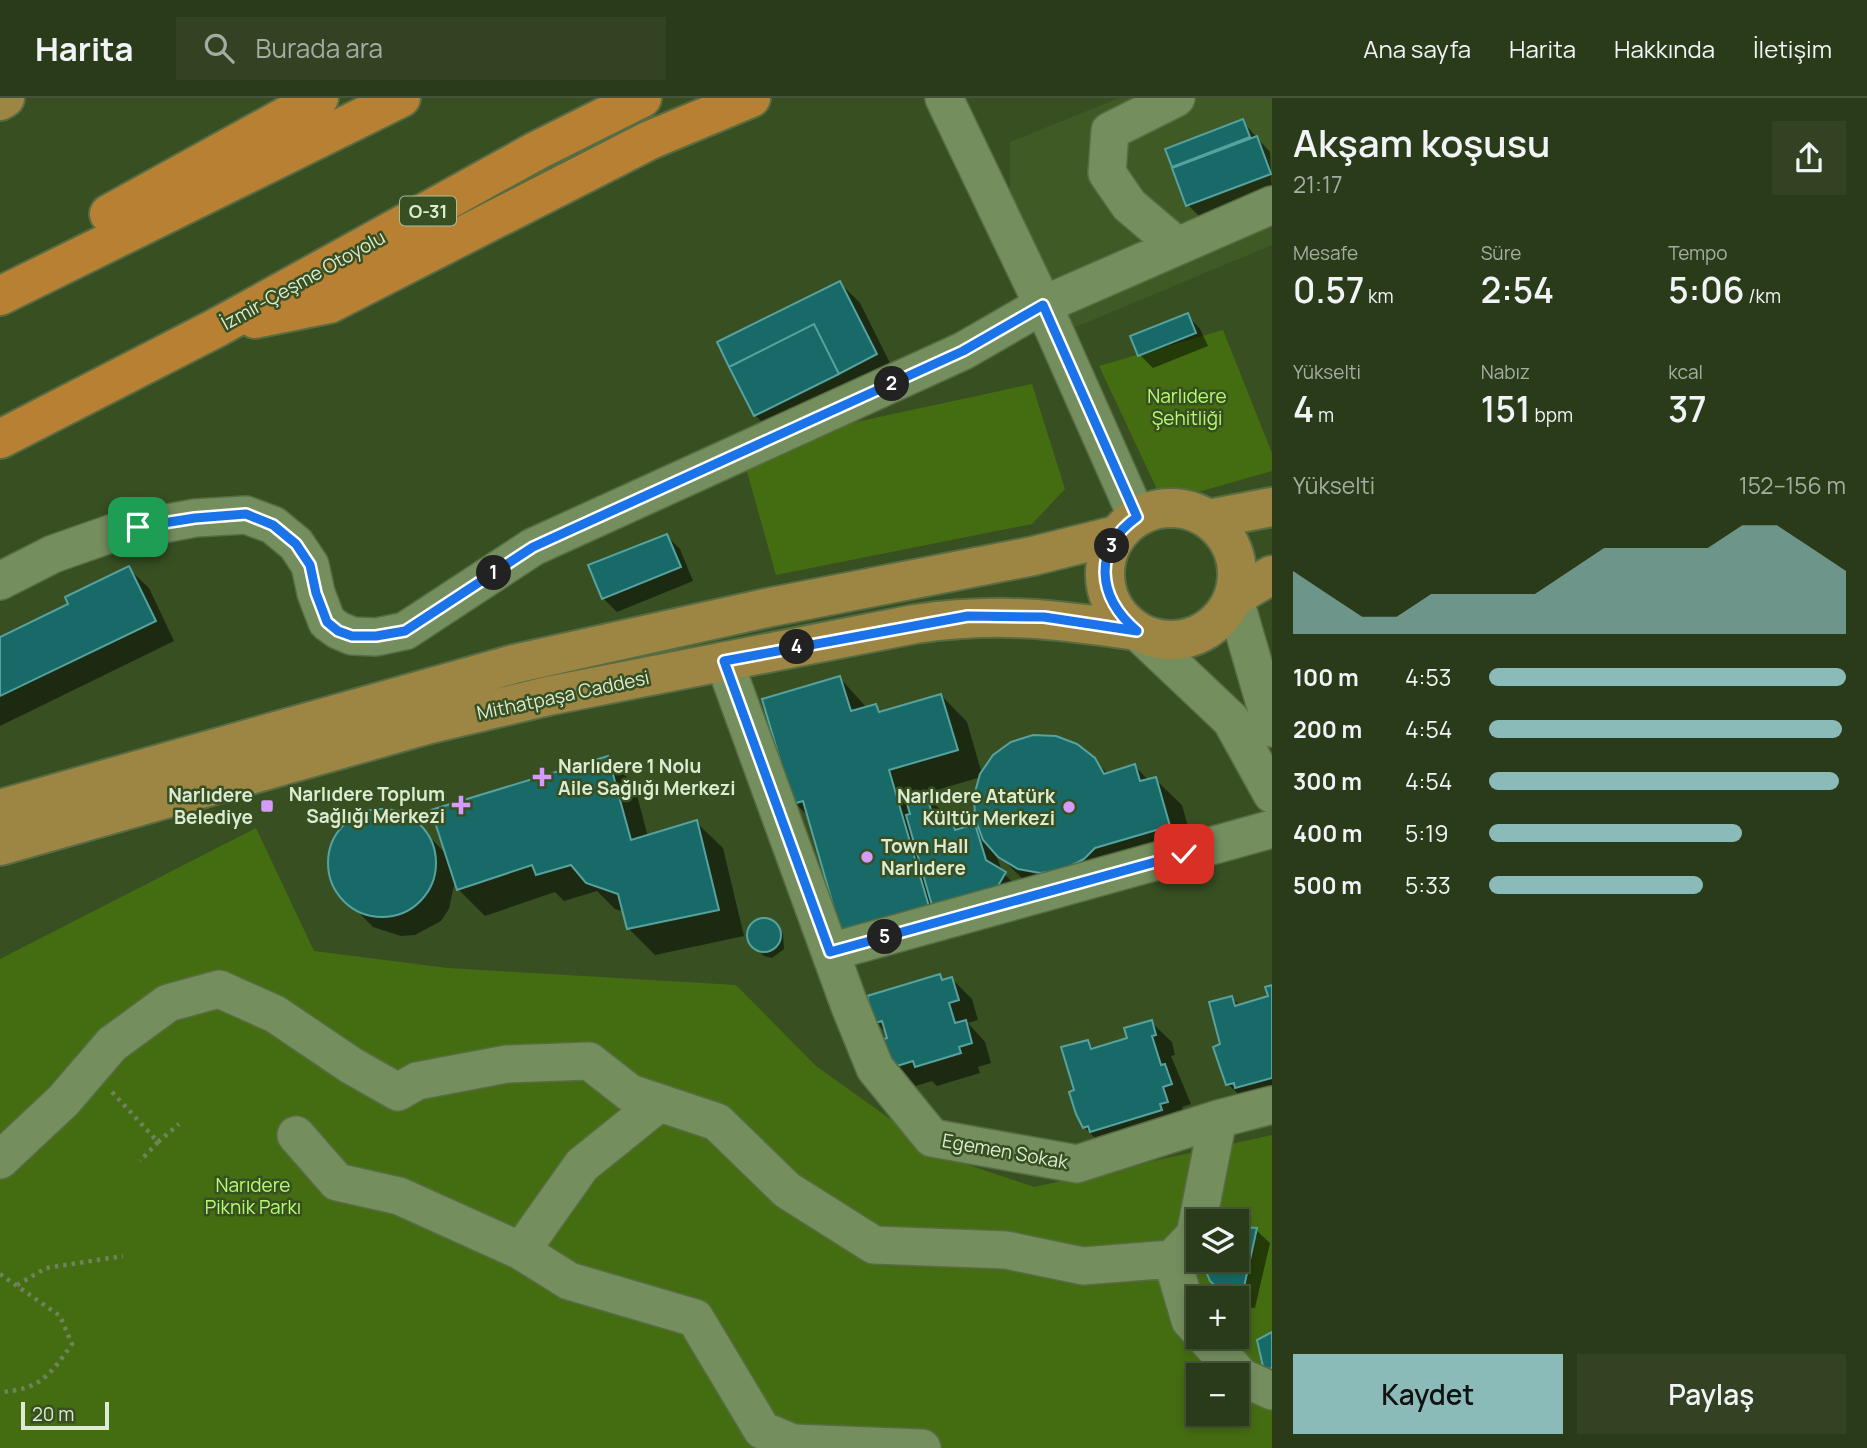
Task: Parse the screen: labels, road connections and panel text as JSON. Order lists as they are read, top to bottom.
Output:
{
  "streets": {
    "highway": ["O-31", "İzmir-Çeşme Otoyolu"],
    "main road": ["Mithatpaşa Caddesi"],
    "street": ["Egemen Sokak"]
  },
  "crossings": [
    ["Mithatpaşa Caddesi", "Egemen Sokak"]
  ],
  "parks": ["Narlıdere Şehitliği", "Narıdere Piknik Parkı"],
  "places": {
    "health": ["Narlıdere 1 Nolu Aile Sağlığı Merkezi", "Narlıdere Toplum Sağlığı Merkezi"],
    "transit": ["Narlıdere Belediye"],
    "other": ["Narlıdere Atatürk Kültür Merkezi", "Town Hall Narlıdere"]
  },
  "scale_bar": "20 m",
  "page": {
    "header": "Harita",
    "search": "Burada ara",
    "nav": [
      "Ana sayfa",
      "Harita",
      "Hakkında",
      "İletişim"
    ],
    "heading": ["Akşam koşusu", "21:17"],
    "stats": [
      ["Mesafe", "0.57 km"],
      ["Süre", "2:54"],
      ["Tempo", "5:06 /km"],
      ["Yükselti", "4 m"],
      ["Nabız", "151 bpm"],
      ["kcal", "37"]
    ],
    "pins": [
      "2",
      "3",
      "1",
      "4",
      "5"
    ],
    "chart": ["Yükselti", "152–156 m"],
    "list": [
      {
        "name": "100 m",
        "note": "4:53"
      },
      {
        "name": "200 m",
        "note": "4:54"
      },
      {
        "name": "300 m",
        "note": "4:54"
      },
      {
        "name": "400 m",
        "note": "5:19"
      },
      {
        "name": "500 m",
        "note": "5:33"
      }
    ],
    "map_buttons": ["+", "−"],
    "buttons": ["Kaydet", "Paylaş"],
    "scale": "20 m"
  }
}
